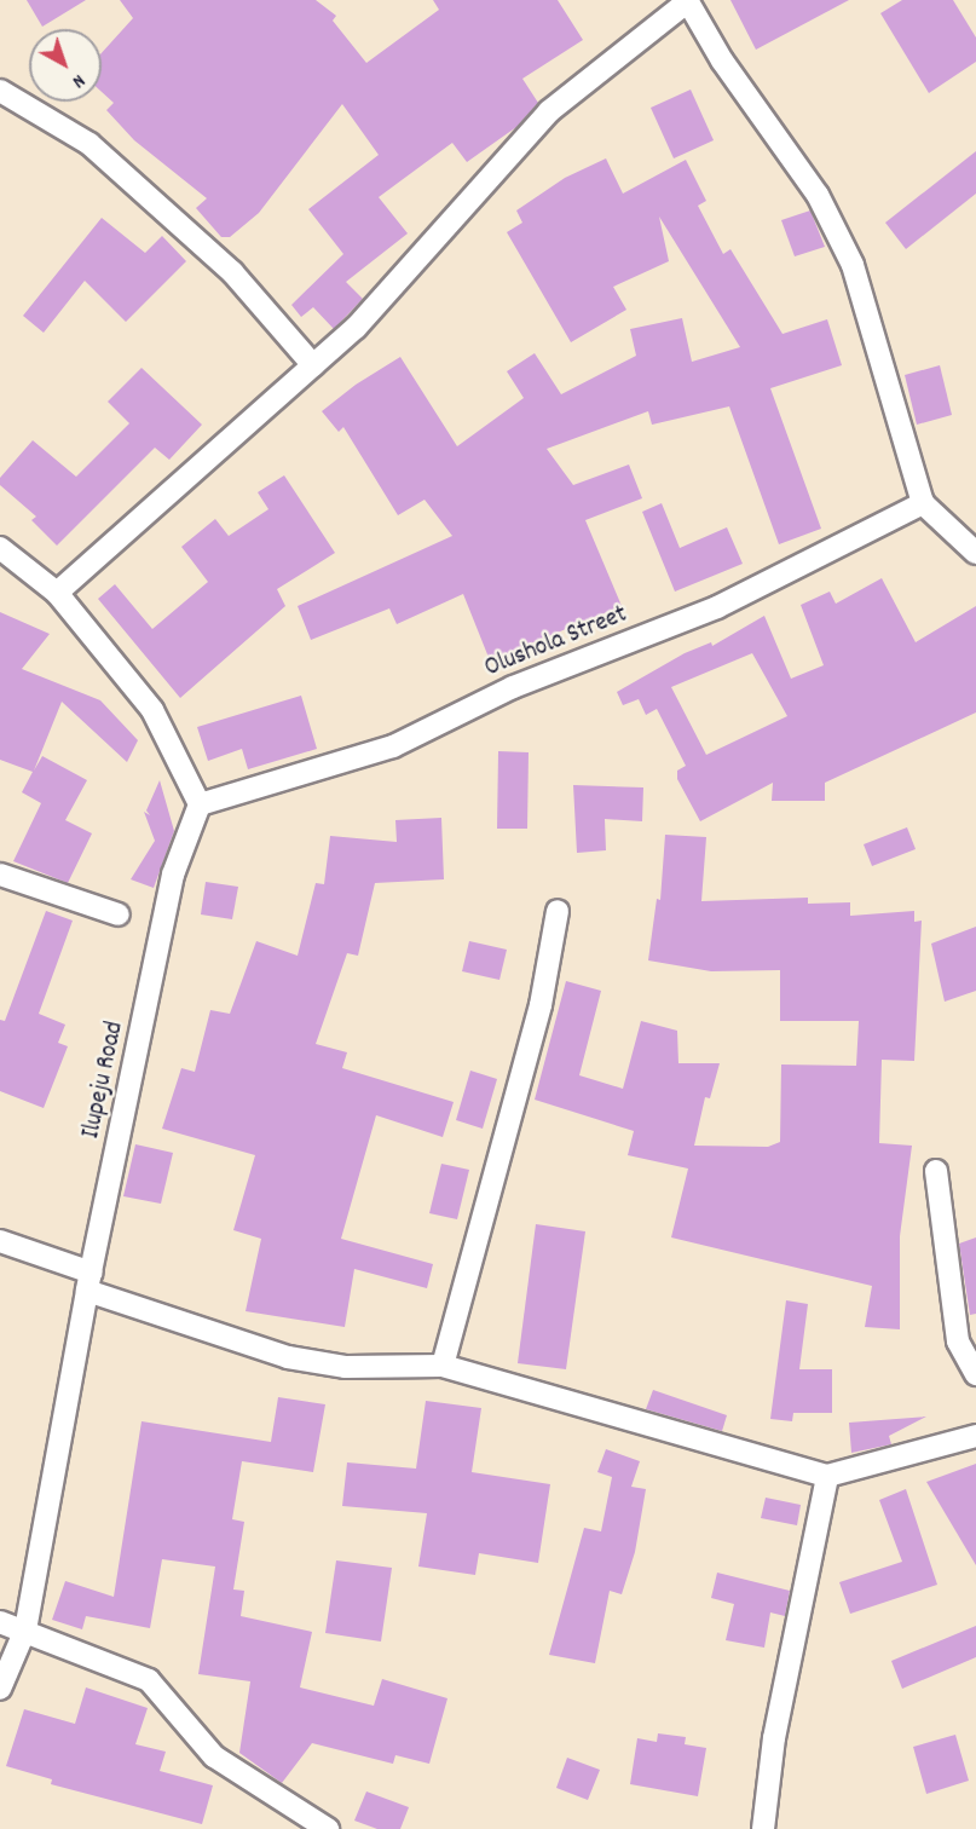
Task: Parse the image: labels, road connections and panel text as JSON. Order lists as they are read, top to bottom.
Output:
{
  "streets": {
    "street": ["Olushola Street", "Ilupeju Road"]
  },
  "crossings": [
    ["Olushola Street", "Ilupeju Road"]
  ],
  "north": "bottom right"
}
